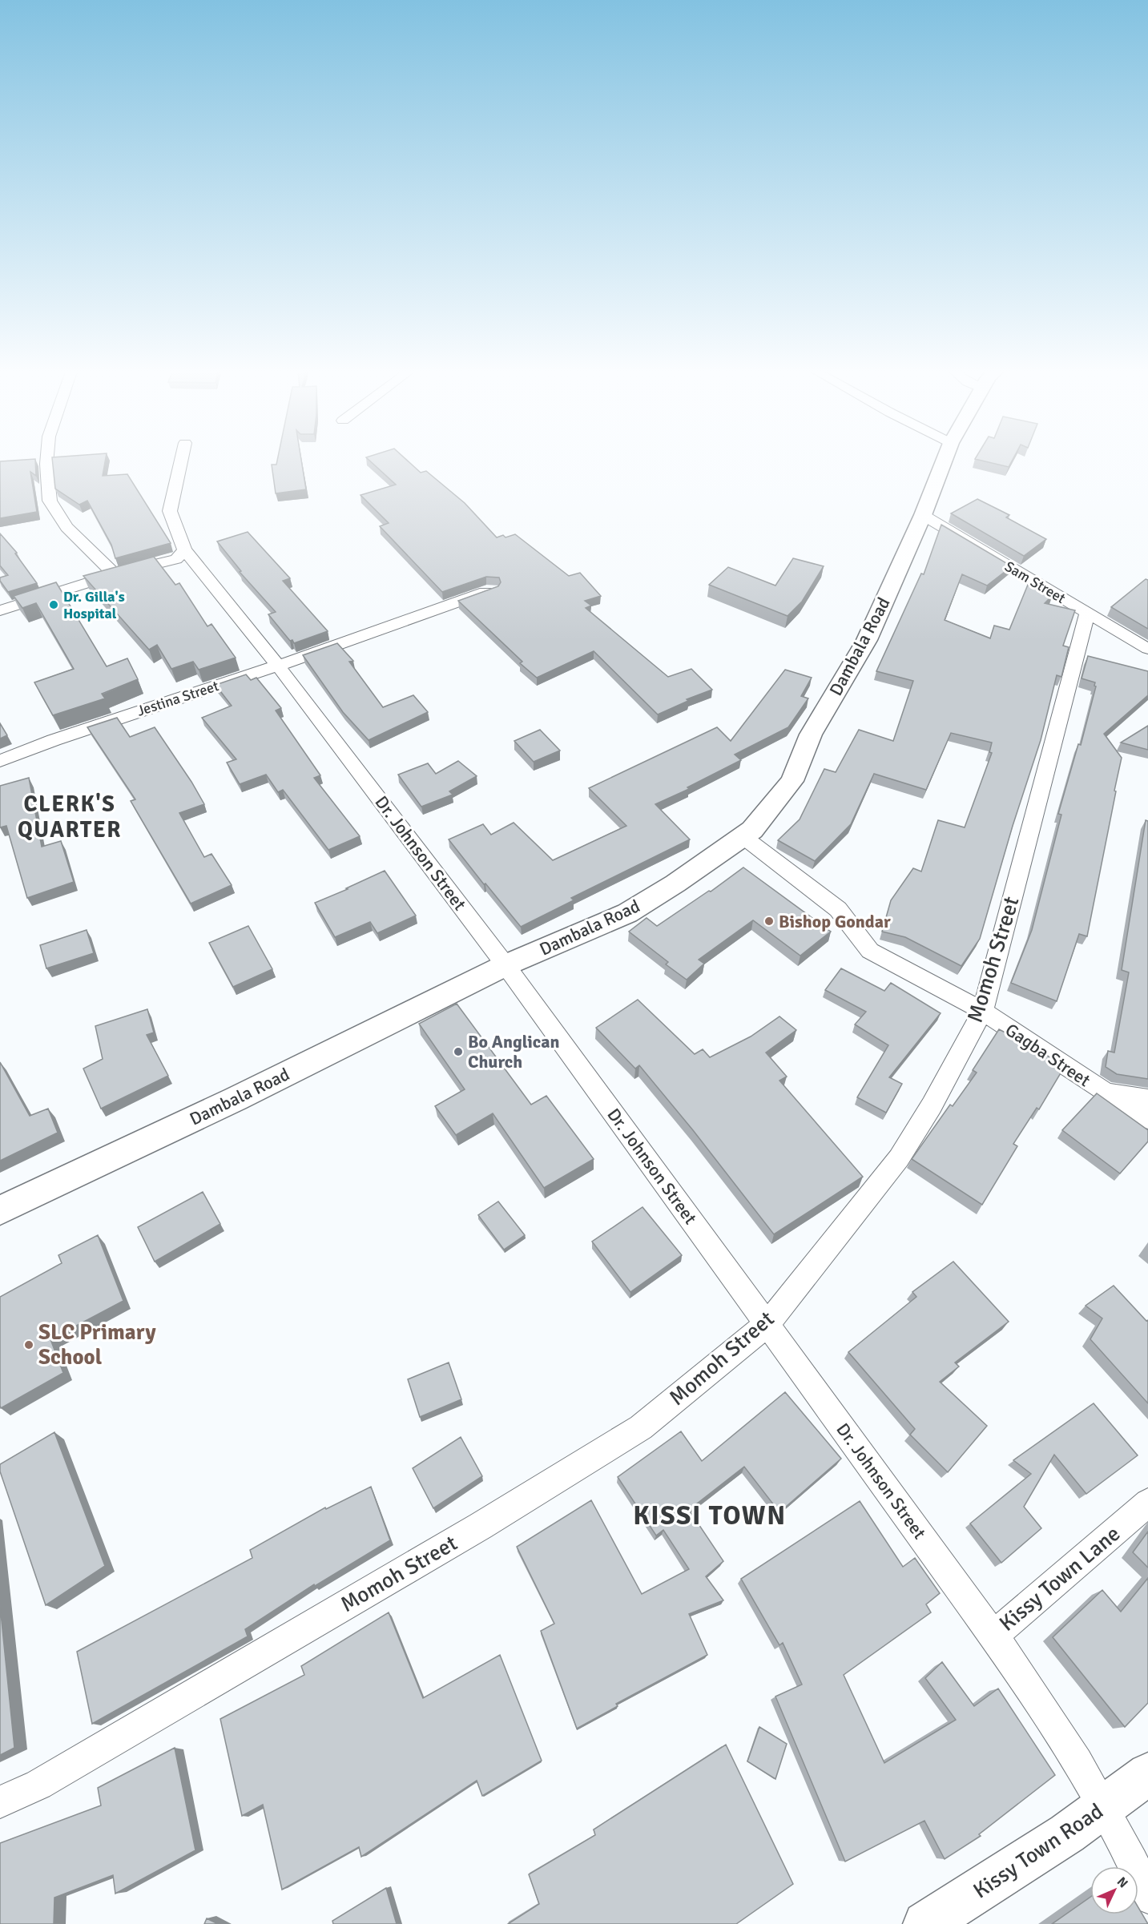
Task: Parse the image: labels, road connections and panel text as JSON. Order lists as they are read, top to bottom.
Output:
{
  "streets": {
    "street": [
      "Sam Street",
      "Dambala Road",
      "Jestina Street",
      "Dr. Johnson Street",
      "Momoh Street",
      "Gagba Street",
      "Kissy Town Lane",
      "Kissy Town Road"
    ]
  },
  "crossings": [
    ["Sam Street", "Dambala Road"],
    ["Sam Street", "Momoh Street"],
    ["Dambala Road", "Dr. Johnson Street"],
    ["Dambala Road", "Gagba Street"],
    ["Jestina Street", "Dr. Johnson Street"],
    ["Dr. Johnson Street", "Momoh Street"],
    ["Dr. Johnson Street", "Kissy Town Lane"],
    ["Dr. Johnson Street", "Kissy Town Road"],
    ["Momoh Street", "Gagba Street"]
  ],
  "districts": ["CLERK'S QUARTER", "KISSI TOWN"],
  "places": [
    "Dr. Gilla's Hospital",
    "Bishop Gondar",
    "Bo Anglican Church",
    "SLC Primary School"
  ],
  "north": "top right"
}
